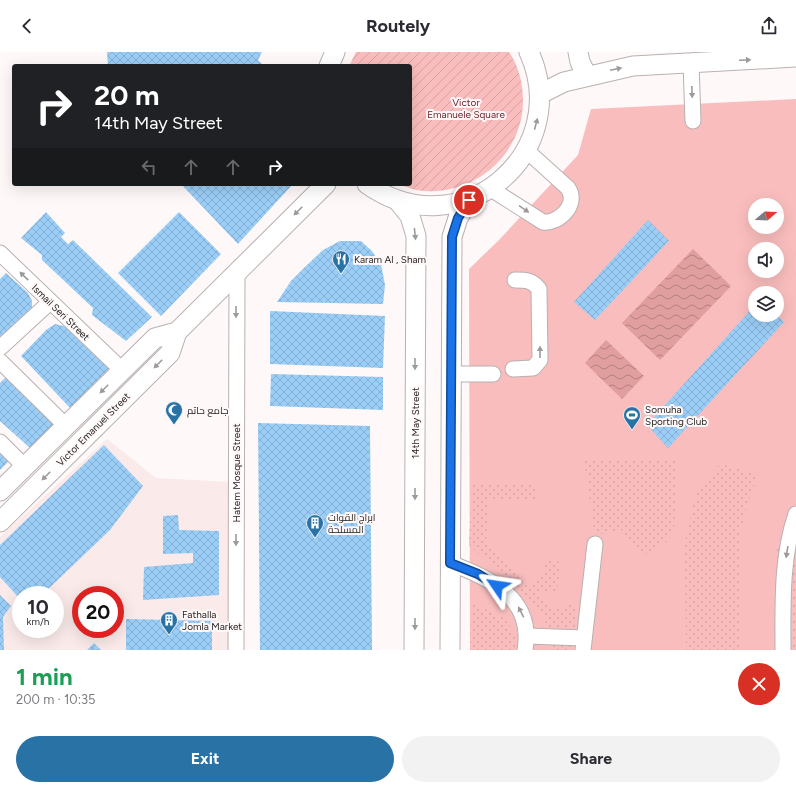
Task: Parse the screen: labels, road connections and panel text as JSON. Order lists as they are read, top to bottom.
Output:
{
  "streets": {
    "main road": ["14th May Street", "Victor Emanuel Street"],
    "street": ["Ismail Seri Street", "Hatem Mosque Street"]
  },
  "crossings": [
    ["Ismail Seri Street", "Victor Emanuel Street"],
    ["Victor Emanuel Street", "Hatem Mosque Street"]
  ],
  "one_way": ["Ismail Seri Street", "Hatem Mosque Street"],
  "parks": ["Victor Emanuele Square"],
  "places": {
    "restaurant": ["Karam Al , Sham"],
    "mosque": ["جامع حاتم"],
    "sports": ["Somuha Sporting Club"],
    "building": ["ابراج القوات المسلحة", "Fathalla Jomla Market"]
  },
  "north": "right",
  "page": {
    "header": "Routely",
    "turn": ["20 m", "14th May Street"],
    "speed": "10 km/h",
    "limit": "20",
    "heading": ["1 min", "200 m · 10:35"],
    "buttons": ["Exit", "Share"]
  }
}
